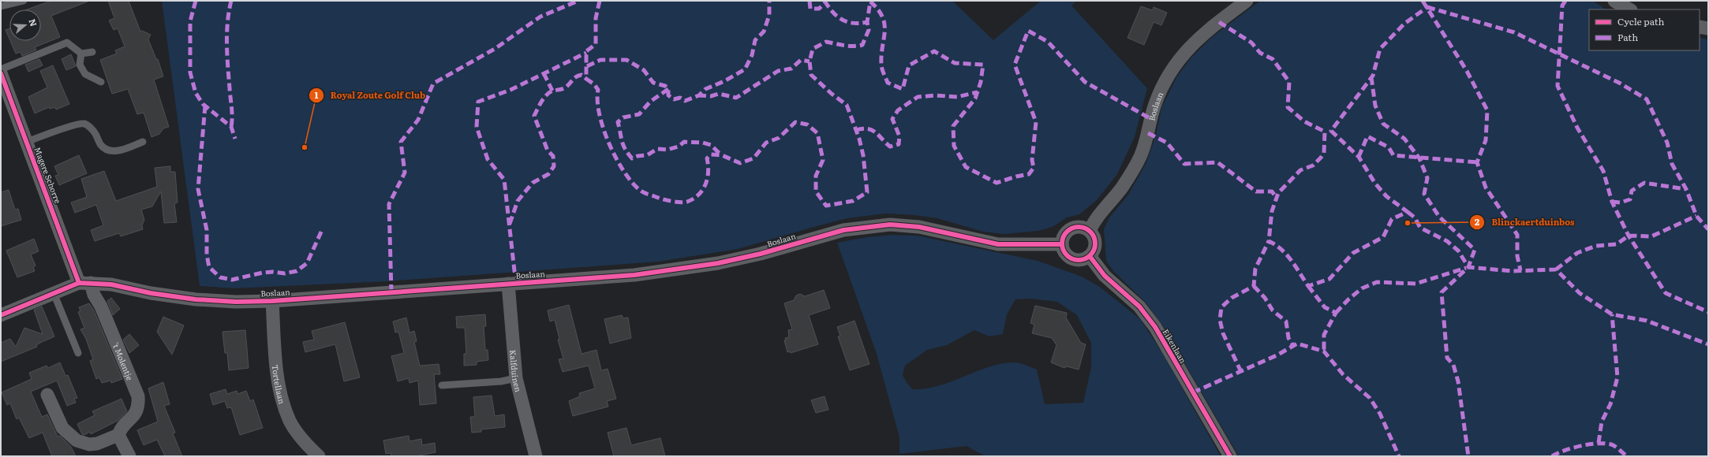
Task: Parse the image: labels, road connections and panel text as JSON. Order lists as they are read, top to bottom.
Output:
{
  "streets": {
    "street": [
      "Boslaan",
      "Magere Schorre",
      "Eikenlaan",
      "'t Molentje",
      "Kalfduinen",
      "Tortellaan"
    ]
  },
  "crossings": [
    ["Boslaan", "Magere Schorre"],
    ["Boslaan", "Eikenlaan"],
    ["Boslaan", "'t Molentje"],
    ["Boslaan", "Kalfduinen"],
    ["Boslaan", "Tortellaan"],
    ["Magere Schorre", "'t Molentje"]
  ],
  "places": ["Royal Zoute Golf Club", "Blinckaertduinbos"],
  "legend": ["Cycle path", "Path"],
  "north": "right"
}
